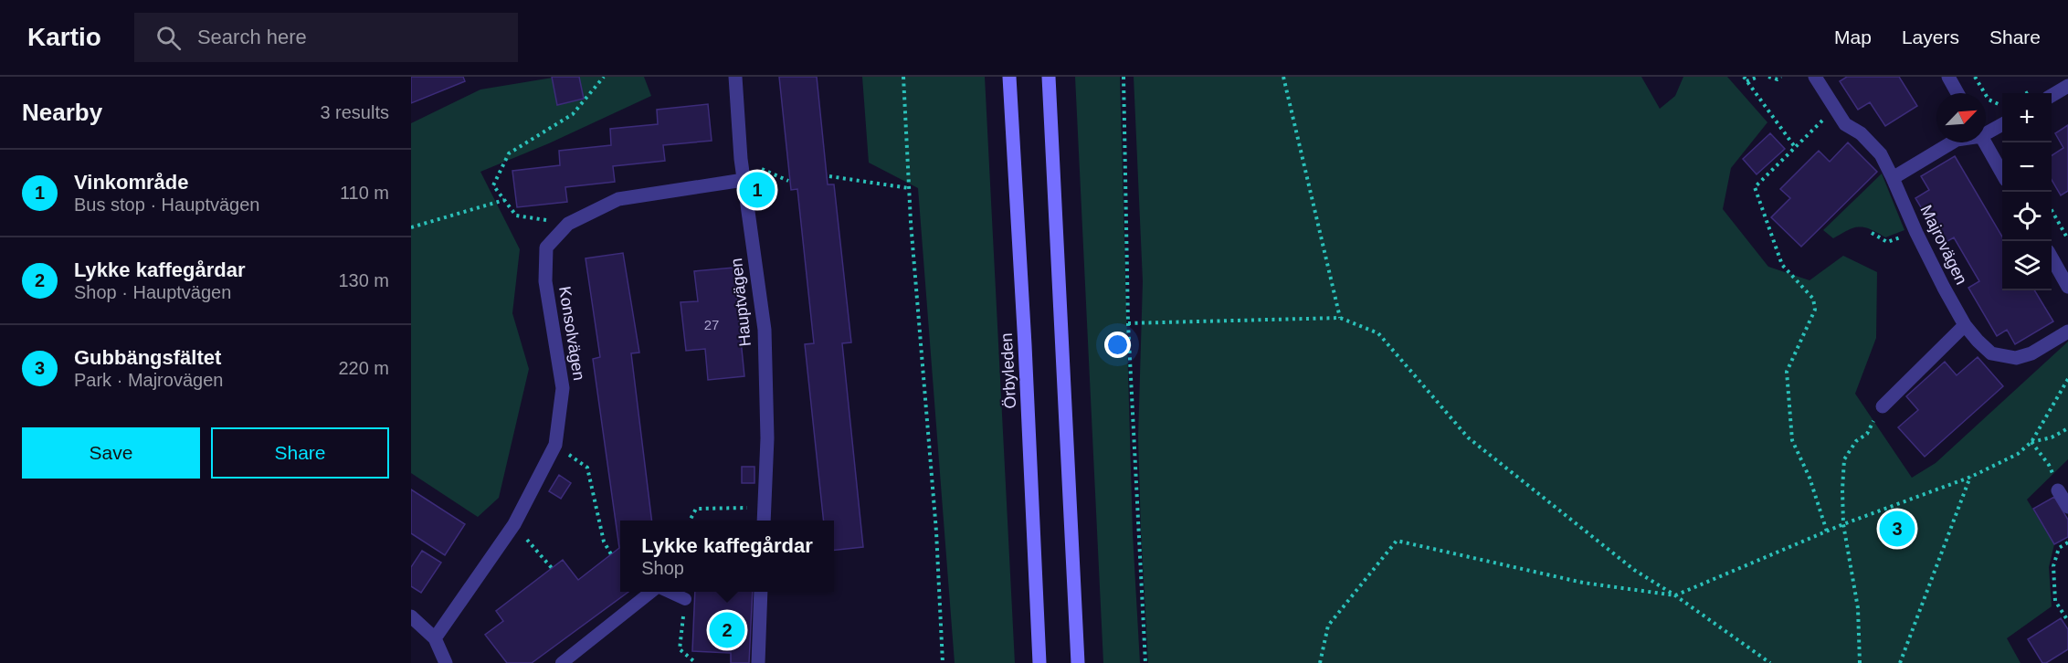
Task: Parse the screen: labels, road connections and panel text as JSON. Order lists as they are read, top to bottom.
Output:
{
  "streets": {
    "main road": ["Örbyleden"],
    "street": ["Majrovägen", "Hauptvägen", "Konsolvägen"]
  },
  "crossings": [
    ["Hauptvägen", "Konsolvägen"]
  ],
  "house_numbers": ["27"],
  "north": "top right",
  "page": {
    "header": "Kartio",
    "search": "Search here",
    "nav": ["Map", "Layers", "Share"],
    "heading": ["Nearby", "3 results"],
    "map_buttons": ["+", "−"],
    "list": [
      {
        "mark": "1",
        "name": "Vinkområde",
        "note": "Bus stop · Hauptvägen",
        "value": "110 m"
      },
      {
        "mark": "2",
        "name": "Lykke kaffegårdar",
        "note": "Shop · Hauptvägen",
        "value": "130 m"
      },
      {
        "mark": "3",
        "name": "Gubbängsfältet",
        "note": "Park · Majrovägen",
        "value": "220 m"
      }
    ],
    "pins": ["1", "3", "2"],
    "buttons": ["Save", "Share"],
    "popup": ["Lykke kaffegårdar", "Shop"]
  }
}
